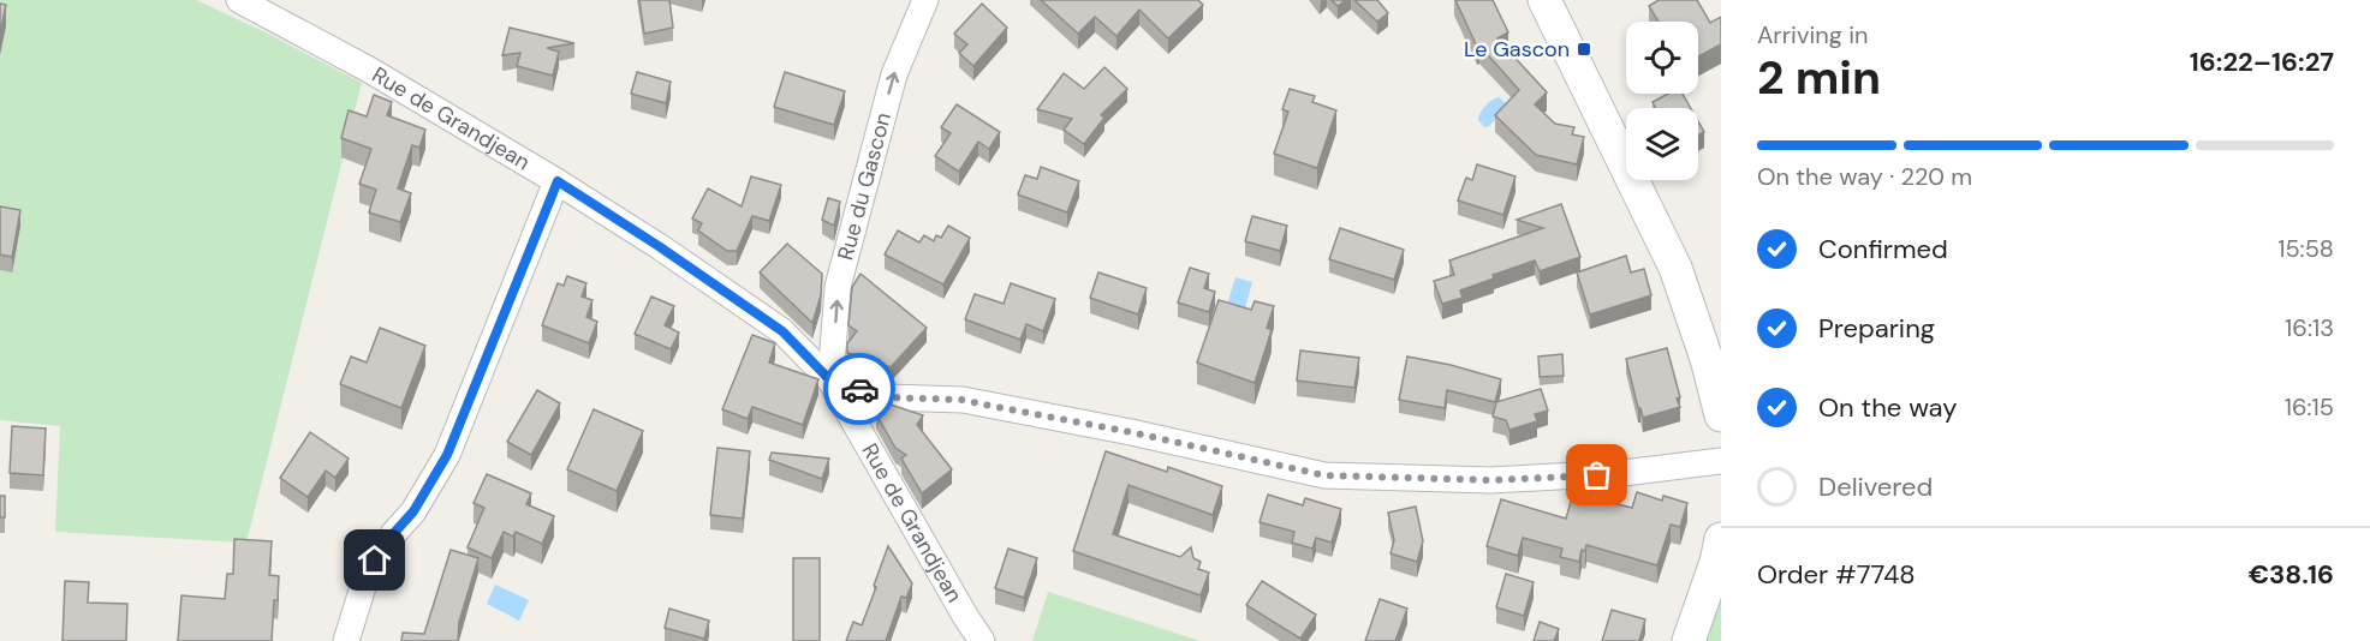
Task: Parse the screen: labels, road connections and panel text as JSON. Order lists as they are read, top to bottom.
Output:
{
  "streets": {
    "street": ["Rue de Grandjean", "Rue du Gascon"]
  },
  "crossings": [
    ["Rue de Grandjean", "Rue du Gascon"]
  ],
  "one_way": ["Rue du Gascon"],
  "places": {
    "transit": ["Le Gascon"]
  },
  "page": {
    "heading": ["2 min", "Arriving in", "16:22–16:27"],
    "panel": ["Order #7748", "€38.16"],
    "bar": "On the way · 220 m",
    "list": [
      ["Confirmed", "15:58"],
      ["Preparing", "16:13"],
      ["On the way", "16:15"],
      "Delivered"
    ]
  }
}
